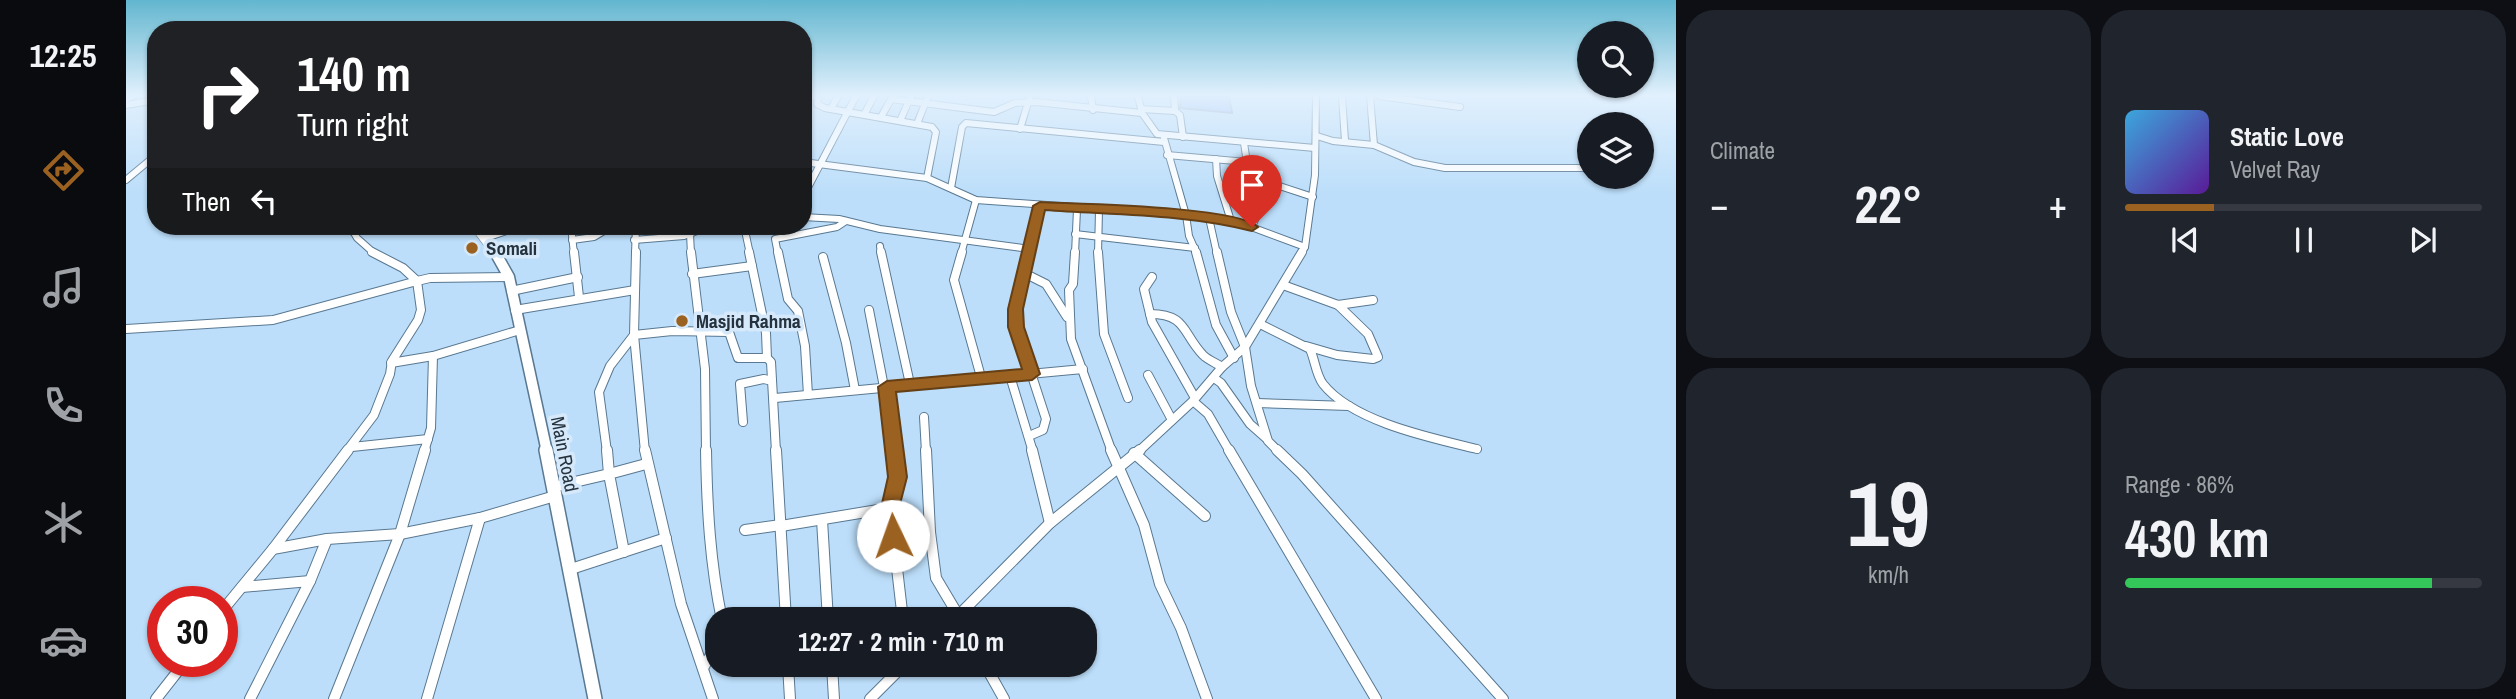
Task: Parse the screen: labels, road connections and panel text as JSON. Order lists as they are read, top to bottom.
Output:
{
  "streets": {
    "main road": ["Main Road"]
  },
  "places": ["Somali", "Masjid Rahma"],
  "page": {
    "tabs": "12:25",
    "tile": [
      "Climate",
      ["19", "km/h"],
      ["Range · 86%", "430 km"]
    ],
    "turn": ["140 m", "Turn right"],
    "song": ["Static Love", "Velvet Ray"],
    "then": "Then",
    "heat": ["−", "22°", "+"],
    "limit": "30",
    "trip": "12:27 · 2 min · 710 m"
  }
}
